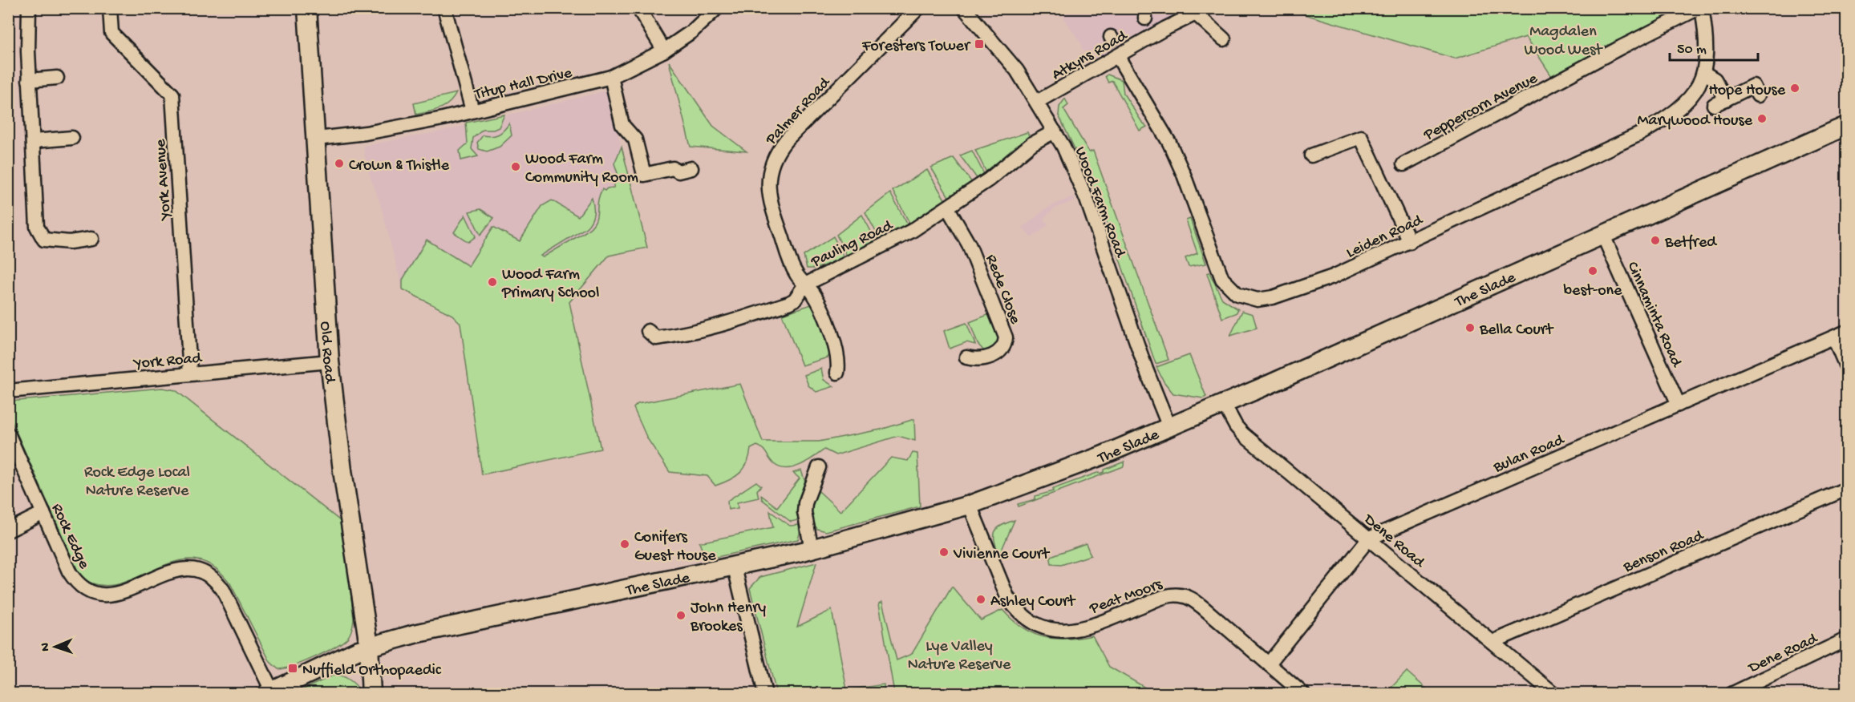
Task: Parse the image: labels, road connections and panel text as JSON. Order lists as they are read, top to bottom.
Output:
{
  "streets": {
    "main road": ["The Slade", "Old Road"],
    "street": [
      "Atkyns Road",
      "Titup Hall Drive",
      "Peppercorn Avenue",
      "Palmer Road",
      "York Avenue",
      "Wood Farm Road",
      "Leiden Road",
      "Pauling Road",
      "Rede Close",
      "Cinnaminta Road",
      "York Road",
      "Bulan Road",
      "Rock Edge",
      "Dene Road",
      "Benson Road",
      "Peat Moors"
    ]
  },
  "crossings": [
    ["Atkyns Road", "Wood Farm Road"],
    ["Atkyns Road", "Leiden Road"],
    ["Titup Hall Drive", "Old Road"],
    ["Peppercorn Avenue", "Leiden Road"],
    ["Palmer Road", "Pauling Road"],
    ["York Avenue", "York Road"],
    ["Wood Farm Road", "Pauling Road"],
    ["Wood Farm Road", "The Slade"],
    ["Pauling Road", "Rede Close"],
    ["The Slade", "Cinnaminta Road"],
    ["The Slade", "Old Road"],
    ["The Slade", "Rock Edge"],
    ["The Slade", "Dene Road"],
    ["The Slade", "Peat Moors"],
    ["Cinnaminta Road", "Bulan Road"],
    ["Old Road", "York Road"],
    ["Bulan Road", "Dene Road"],
    ["Bulan Road", "Peat Moors"],
    ["Dene Road", "Benson Road"]
  ],
  "parks": ["Magdalen Wood West", "Rock Edge Local Nature Reserve", "Lye Valley Nature Reserve"],
  "places": {
    "transit": ["Foresters Tower", "Nuffield Orthopaedic"],
    "other": [
      "Hope House",
      "Marywood House",
      "Crown & Thistle",
      "Wood Farm Community Room",
      "Betfred",
      "best-one",
      "Wood Farm Primary School",
      "Bella Court",
      "Conifers Guest House",
      "Vivienne Court",
      "Ashley Court",
      "John Henry Brookes"
    ]
  },
  "scale_bar": "50 m",
  "north": "left"
}
